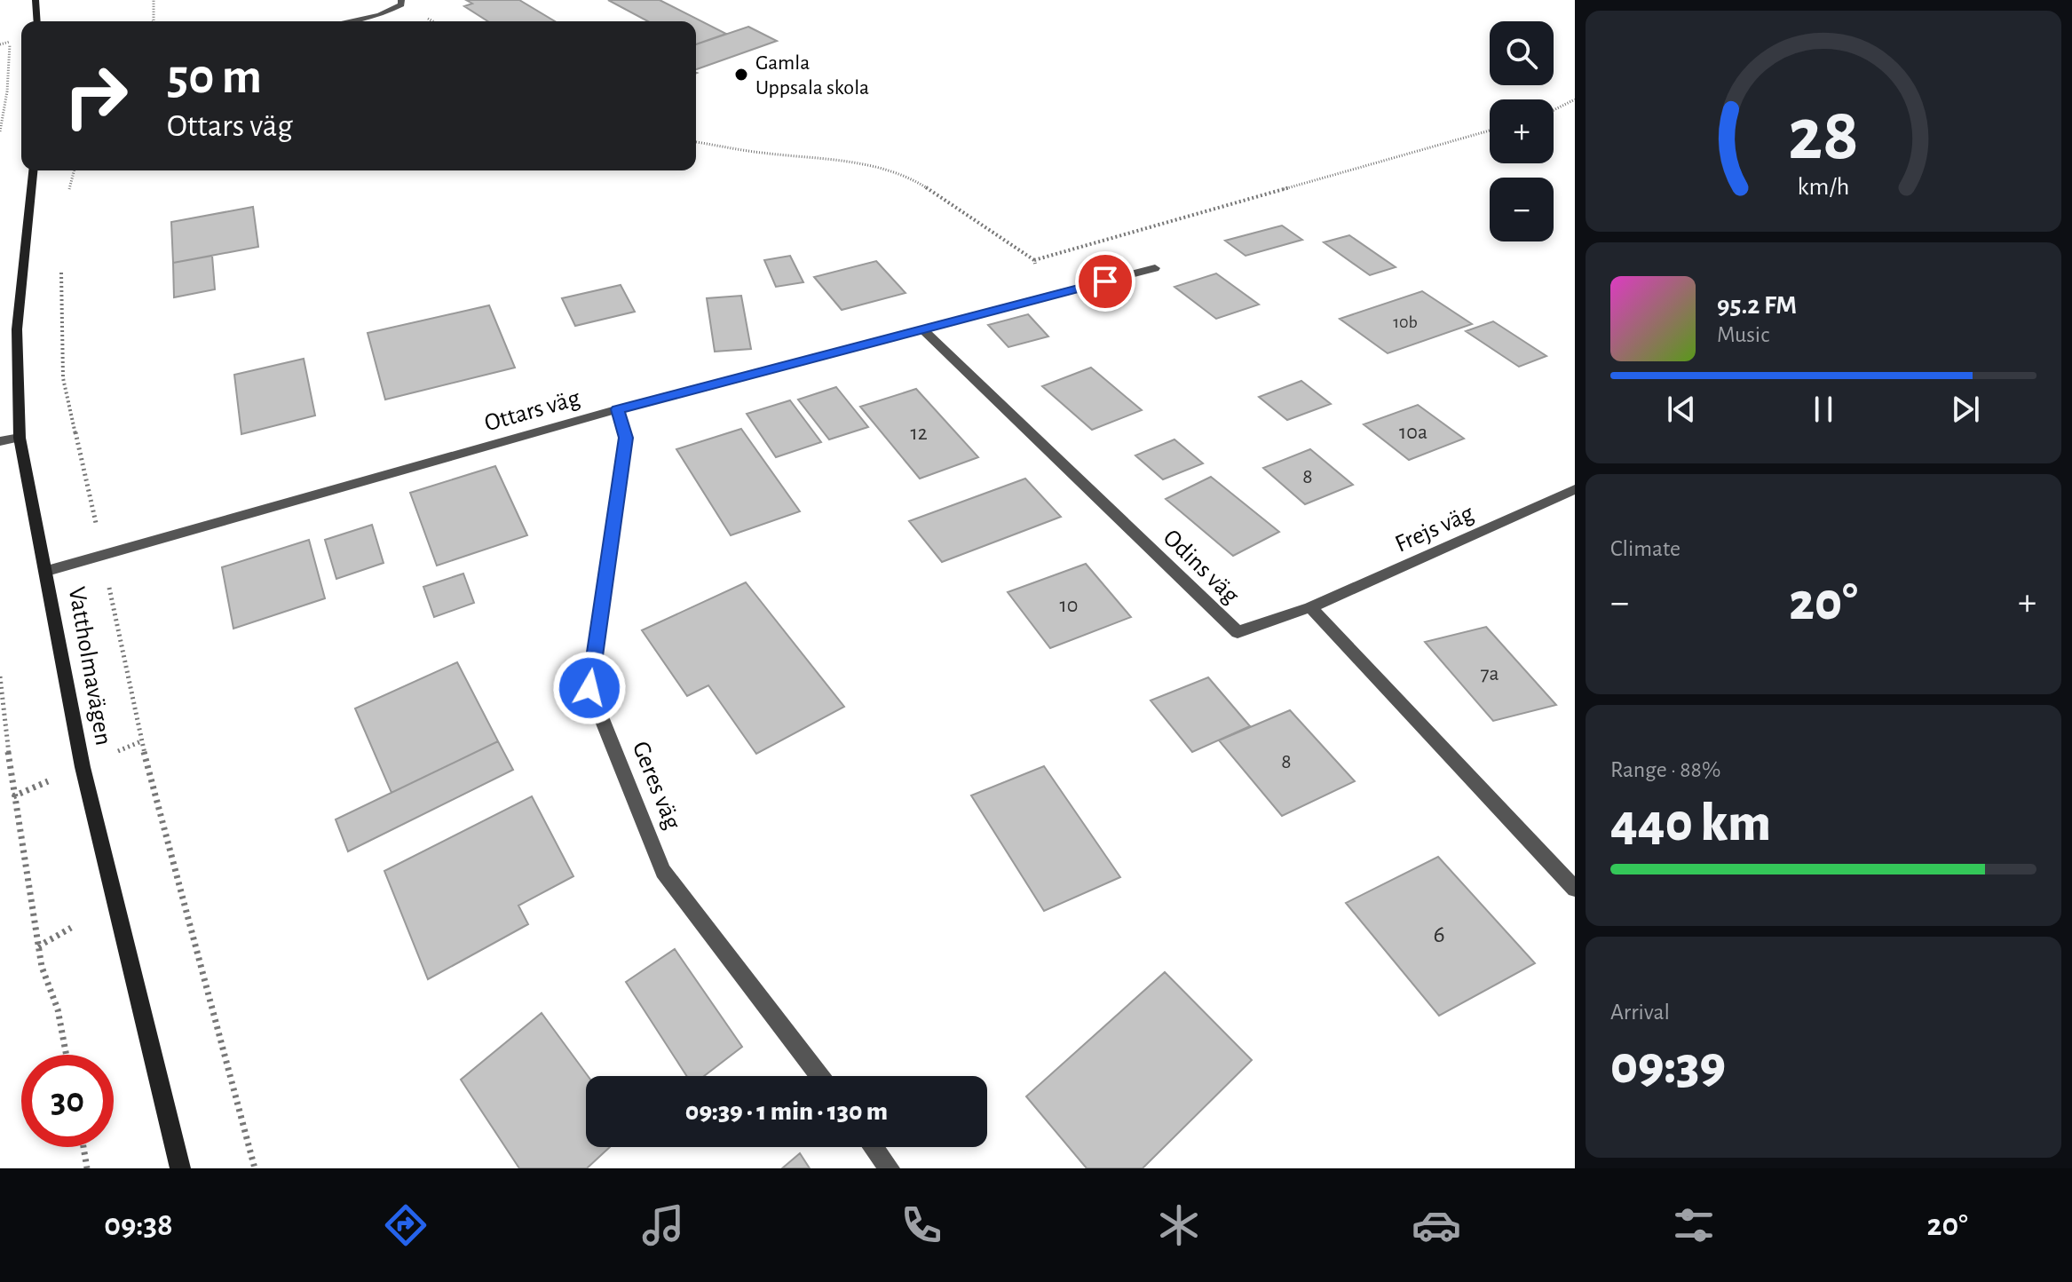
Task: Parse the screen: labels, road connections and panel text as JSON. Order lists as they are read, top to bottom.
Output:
{
  "streets": {
    "main road": ["Vattholmavägen"],
    "street": [
      "Ottars väg",
      "Frejs väg",
      "Odins väg",
      "Geres väg"
    ]
  },
  "crossings": [
    ["Ottars väg", "Odins väg"],
    ["Ottars väg", "Vattholmavägen"],
    ["Ottars väg", "Geres väg"],
    ["Frejs väg", "Odins väg"]
  ],
  "places": ["Gamla Uppsala skola"],
  "house_numbers": [
    "10b",
    "10a",
    "12",
    "8",
    "10",
    "7a",
    "8",
    "6"
  ],
  "page": {
    "map_buttons": ["+", "−"],
    "turn": ["50 m", "Ottars väg"],
    "song": ["95.2 FM", "Music"],
    "tile": [
      "Climate",
      ["Range · 88%", "440 km"],
      ["Arrival", "09:39"]
    ],
    "heat": ["−", "20°", "+"],
    "limit": "30",
    "trip": "09:39 · 1 min · 130 m",
    "tabs": ["09:38", "20°"],
    "gauge": ["28", "km/h"]
  }
}
